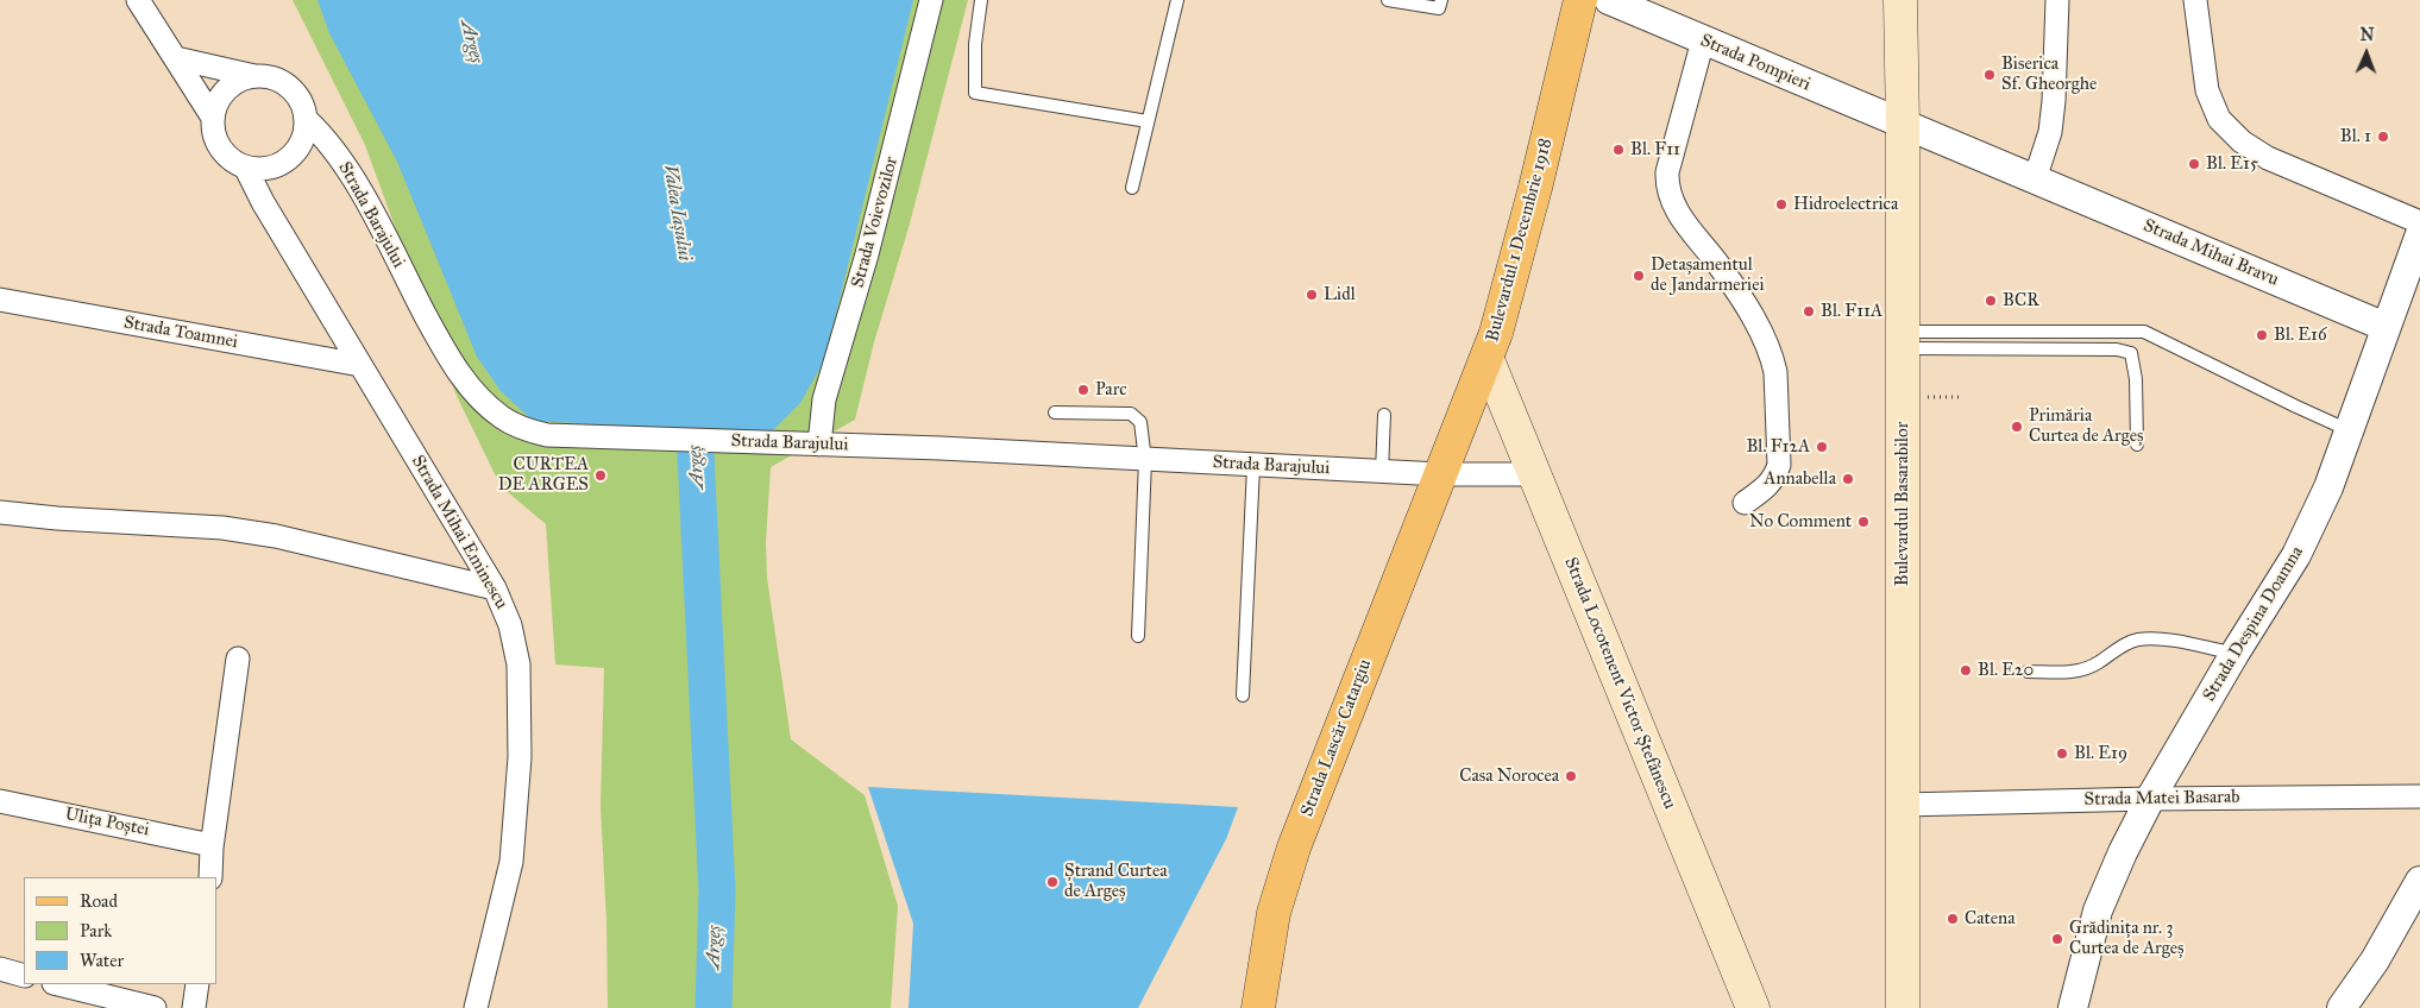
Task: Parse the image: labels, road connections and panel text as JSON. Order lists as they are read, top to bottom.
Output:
{
  "streets": {
    "main road": [
      "Bulevardul 1 Decembrie 1918",
      "Bulevardul Basarabilor",
      "Strada Locotenent Victor Ștefănescu",
      "Strada Lascăr Catargiu"
    ],
    "street": [
      "Strada Pompieri",
      "Strada Barajului",
      "Strada Voievozilor",
      "Strada Mihai Bravu",
      "Strada Toamnei",
      "Strada Mihai Eminescu",
      "Strada Despina Doamna",
      "Strada Matei Basarab",
      "Ulița Poștei"
    ]
  },
  "crossings": [
    ["Strada Pompieri", "Bulevardul 1 Decembrie 1918"],
    ["Strada Pompieri", "Strada Mihai Bravu"],
    ["Strada Pompieri", "Bulevardul Basarabilor"],
    ["Strada Barajului", "Strada Voievozilor"],
    ["Strada Barajului", "Bulevardul 1 Decembrie 1918"],
    ["Strada Barajului", "Strada Mihai Eminescu"],
    ["Strada Barajului", "Strada Locotenent Victor Ștefănescu"],
    ["Strada Barajului", "Strada Lascăr Catargiu"],
    ["Bulevardul 1 Decembrie 1918", "Strada Locotenent Victor Ștefănescu"],
    ["Bulevardul 1 Decembrie 1918", "Strada Lascăr Catargiu"],
    ["Strada Mihai Bravu", "Bulevardul Basarabilor"],
    ["Strada Mihai Bravu", "Strada Despina Doamna"],
    ["Strada Toamnei", "Strada Mihai Eminescu"],
    ["Bulevardul Basarabilor", "Strada Matei Basarab"],
    ["Strada Despina Doamna", "Strada Matei Basarab"]
  ],
  "water": ["Argeș", "Valea Iașului"],
  "places": [
    "Biserica Sf. Gheorghe",
    "Bl. 1",
    "Bl. F11",
    "Bl. E15",
    "Hidroelectrica",
    "Detașamentul de Jandarmeriei",
    "Lidl",
    "BCR",
    "Bl. F11A",
    "Bl. E16",
    "Parc",
    "Primăria Curtea de Argeș",
    "Bl. F12A",
    "CURTEA DE ARGES",
    "Annabella",
    "No Comment",
    "Bl. E20",
    "Bl. E19",
    "Casa Norocea",
    "Ștrand Curtea de Argeș",
    "Catena",
    "Grădinița nr. 3 Curtea de Argeș"
  ],
  "legend": ["Road", "Park", "Water"],
  "north": "top"
}
